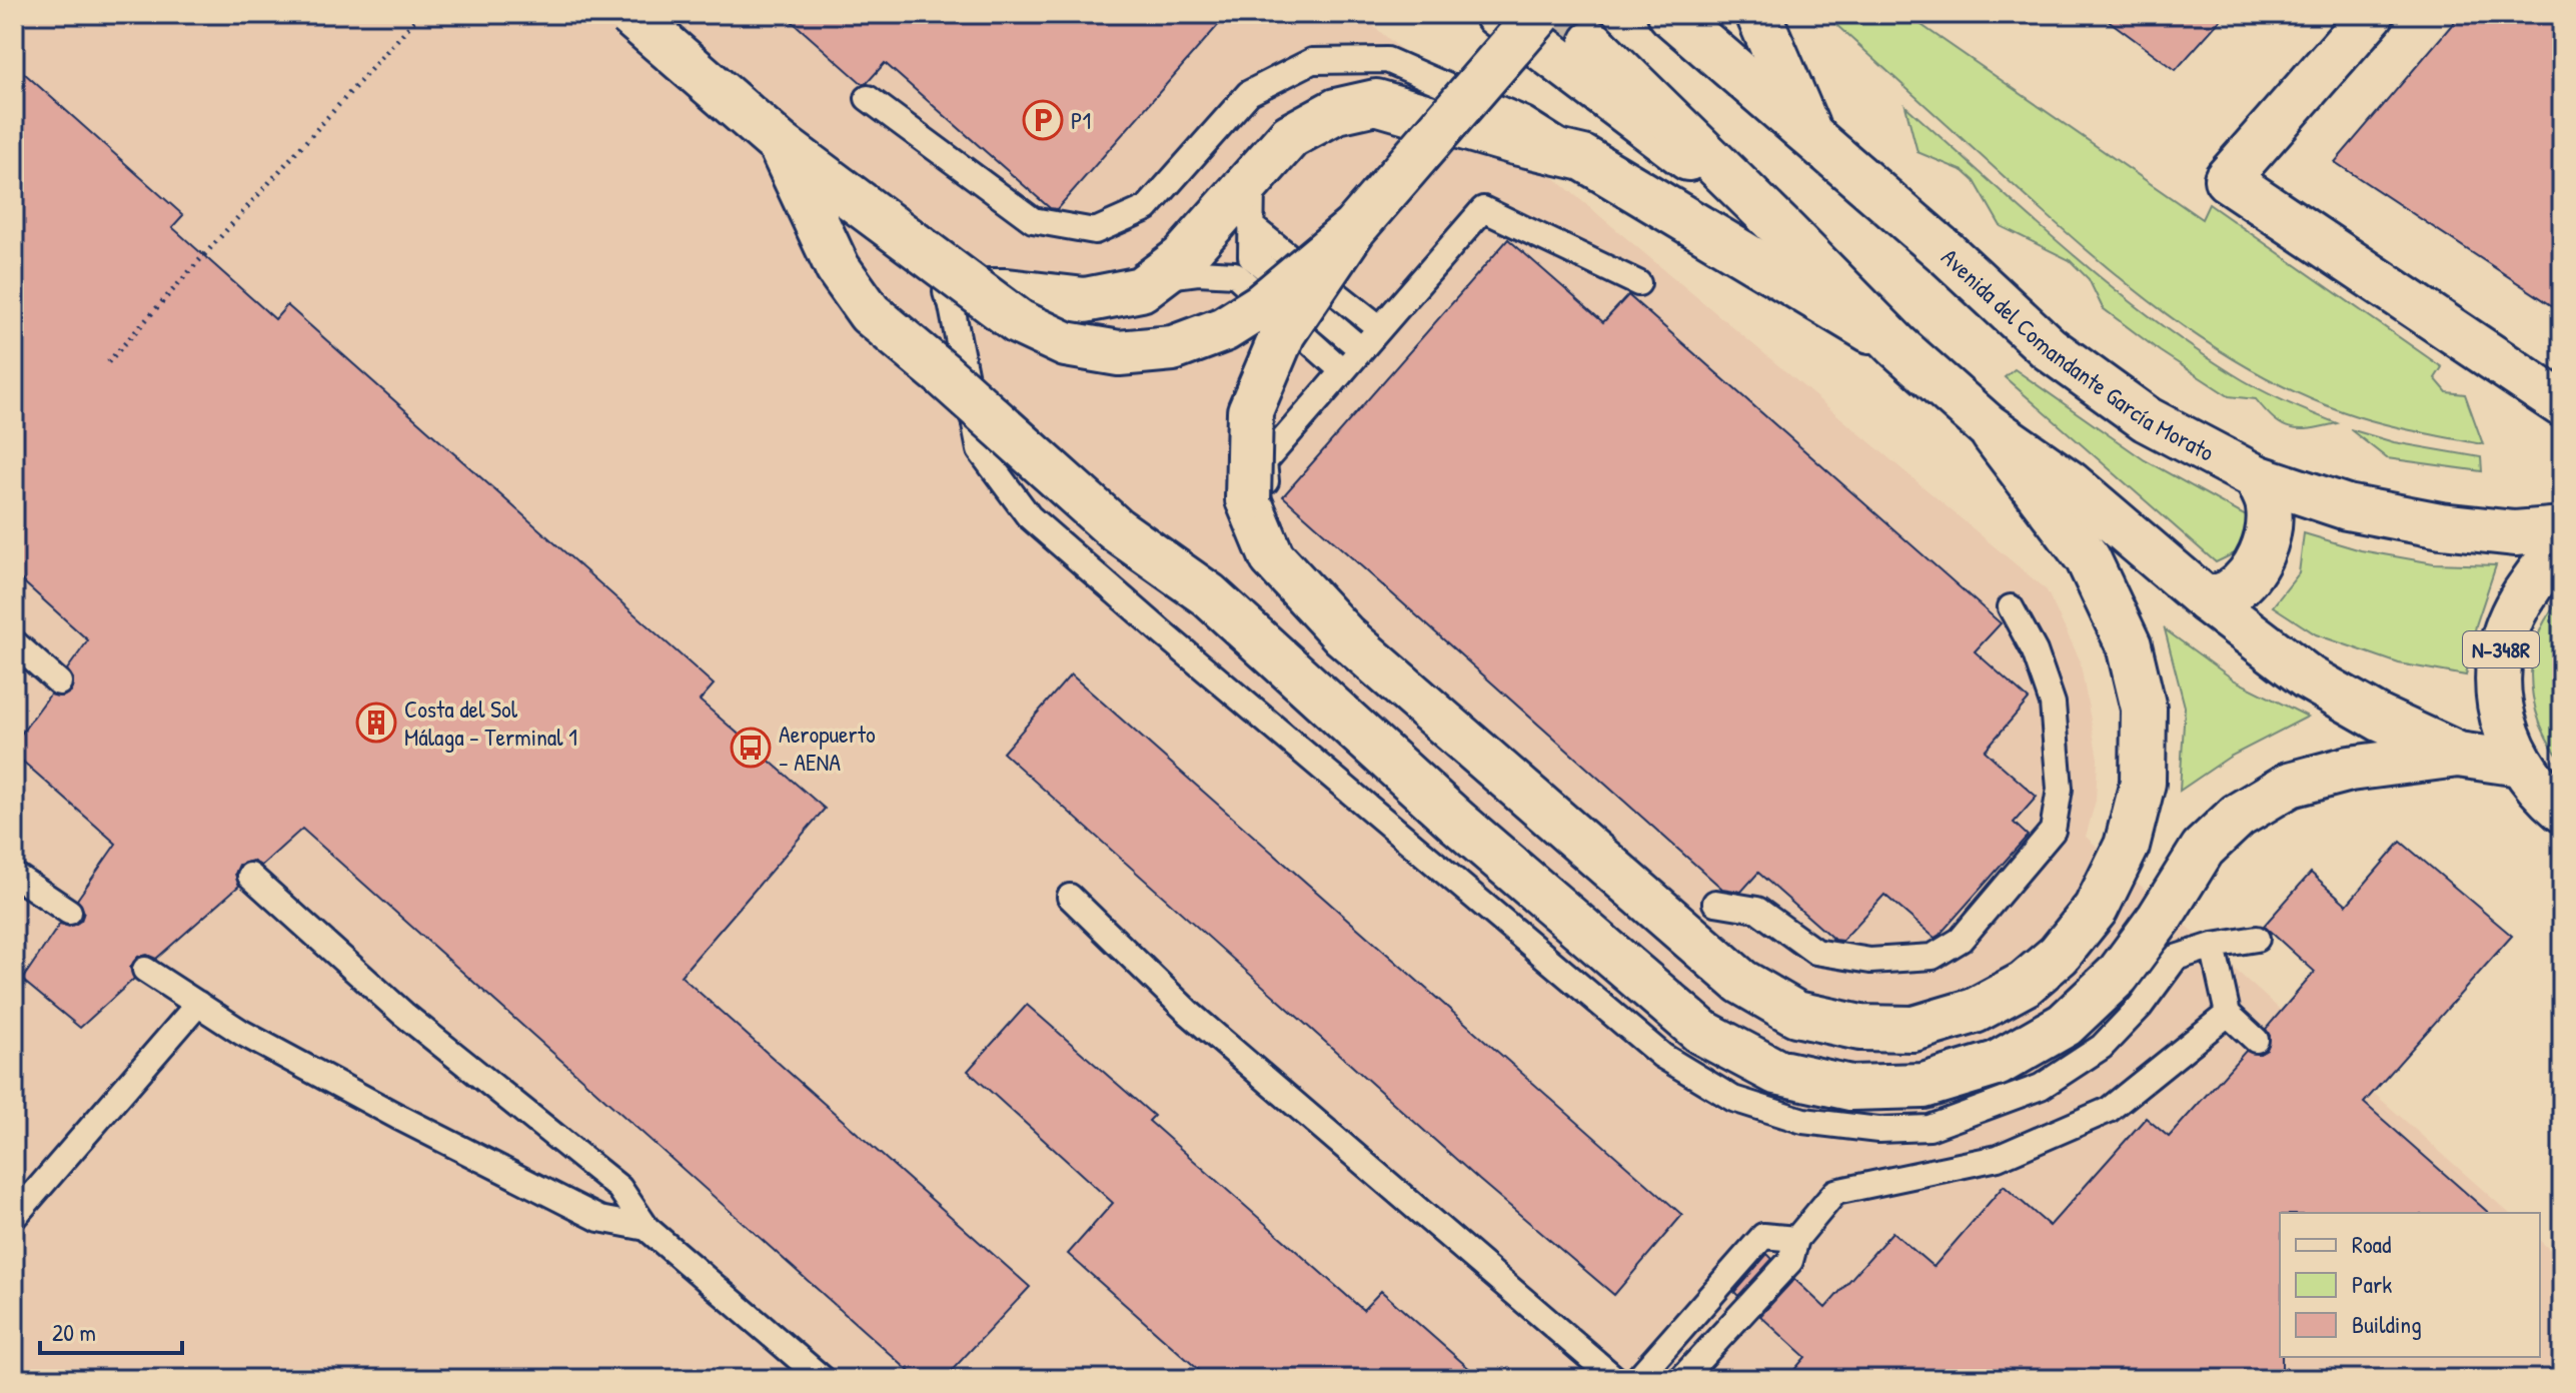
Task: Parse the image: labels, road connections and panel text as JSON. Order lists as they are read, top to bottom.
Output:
{
  "streets": {
    "street": ["Avenida del Comandante García Morato", "N-348R"]
  },
  "places": {
    "parking": ["P1"],
    "building": ["Costa del Sol Málaga - Terminal 1"],
    "bus stop": ["Aeropuerto - AENA"]
  },
  "legend": ["Road", "Park", "Building"],
  "scale_bar": "20 m"
}
